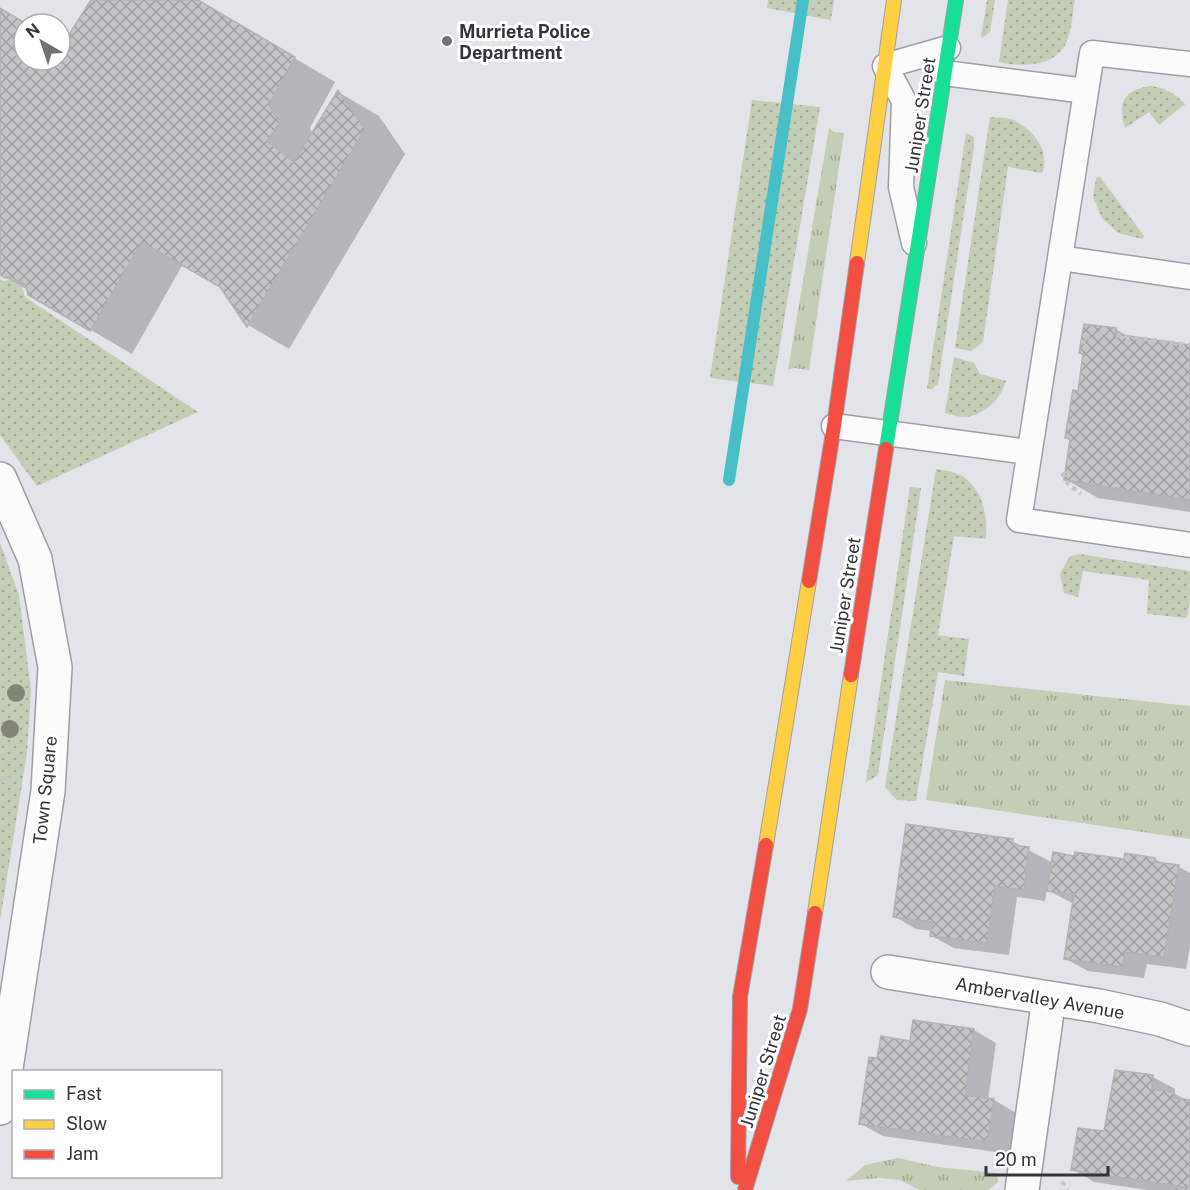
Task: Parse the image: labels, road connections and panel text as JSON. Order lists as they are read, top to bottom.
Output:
{
  "streets": {
    "street": ["Juniper Street", "Town Square", "Ambervalley Avenue"]
  },
  "places": ["Murrieta Police Department"],
  "legend": ["Fast", "Slow", "Jam"],
  "scale_bar": "20 m",
  "north": "top left"
}
